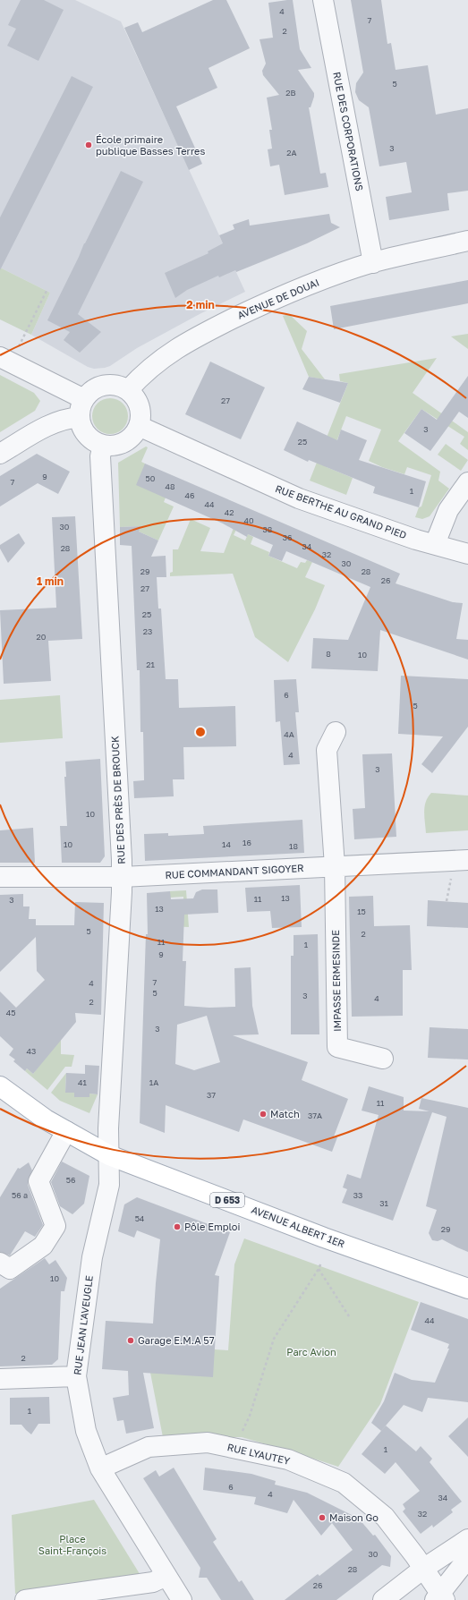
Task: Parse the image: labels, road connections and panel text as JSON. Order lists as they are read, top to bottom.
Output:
{
  "streets": {
    "main road": ["D 653", "AVENUE ALBERT 1ER"],
    "street": [
      "RUE DES CORPORATIONS",
      "AVENUE DE DOUAI",
      "RUE BERTHE AU GRAND PIED",
      "RUE DES PRÈS DE BROUCK",
      "RUE COMMANDANT SIGOYER",
      "IMPASSE ERMESINDE",
      "RUE JEAN L'AVEUGLE",
      "RUE LYAUTEY"
    ]
  },
  "crossings": [
    ["RUE DES CORPORATIONS", "AVENUE DE DOUAI"],
    ["AVENUE DE DOUAI", "RUE BERTHE AU GRAND PIED"],
    ["AVENUE DE DOUAI", "RUE DES PRÈS DE BROUCK"],
    ["RUE BERTHE AU GRAND PIED", "RUE DES PRÈS DE BROUCK"],
    ["RUE DES PRÈS DE BROUCK", "RUE COMMANDANT SIGOYER"],
    ["RUE DES PRÈS DE BROUCK", "AVENUE ALBERT 1ER"],
    ["RUE DES PRÈS DE BROUCK", "RUE JEAN L'AVEUGLE"],
    ["RUE COMMANDANT SIGOYER", "IMPASSE ERMESINDE"],
    ["AVENUE ALBERT 1ER", "RUE JEAN L'AVEUGLE"],
    ["RUE JEAN L'AVEUGLE", "RUE LYAUTEY"]
  ],
  "parks": ["Parc Avion", "Place Saint-François"],
  "places": [
    "École primaire publique Basses Terres",
    "Match",
    "Pôle Emploi",
    "Garage E.M.A 57",
    "Maison Go"
  ],
  "house_numbers": [
    "4",
    "7",
    "2",
    "5",
    "2B",
    "3",
    "2A",
    "27",
    "3",
    "25",
    "9",
    "50",
    "7",
    "48",
    "1",
    "46",
    "44",
    "42",
    "40",
    "30",
    "38",
    "36",
    "34",
    "28",
    "32",
    "30",
    "29",
    "28",
    "26",
    "27",
    "25",
    "23",
    "20",
    "8",
    "10",
    "21",
    "6",
    "5",
    "4A",
    "4",
    "3",
    "10",
    "16",
    "10",
    "14",
    "18",
    "13",
    "11",
    "3",
    "13",
    "15",
    "5",
    "2",
    "11",
    "1",
    "9",
    "7",
    "4",
    "5",
    "3",
    "4",
    "2",
    "45",
    "3",
    "43",
    "41",
    "1A",
    "37",
    "11",
    "37A",
    "56",
    "56 a",
    "33",
    "31",
    "54",
    "29",
    "10",
    "44",
    "2",
    "1",
    "1",
    "6",
    "4",
    "34",
    "32",
    "30",
    "28",
    "26"
  ],
  "rings": ["2 min", "1 min"]
}
